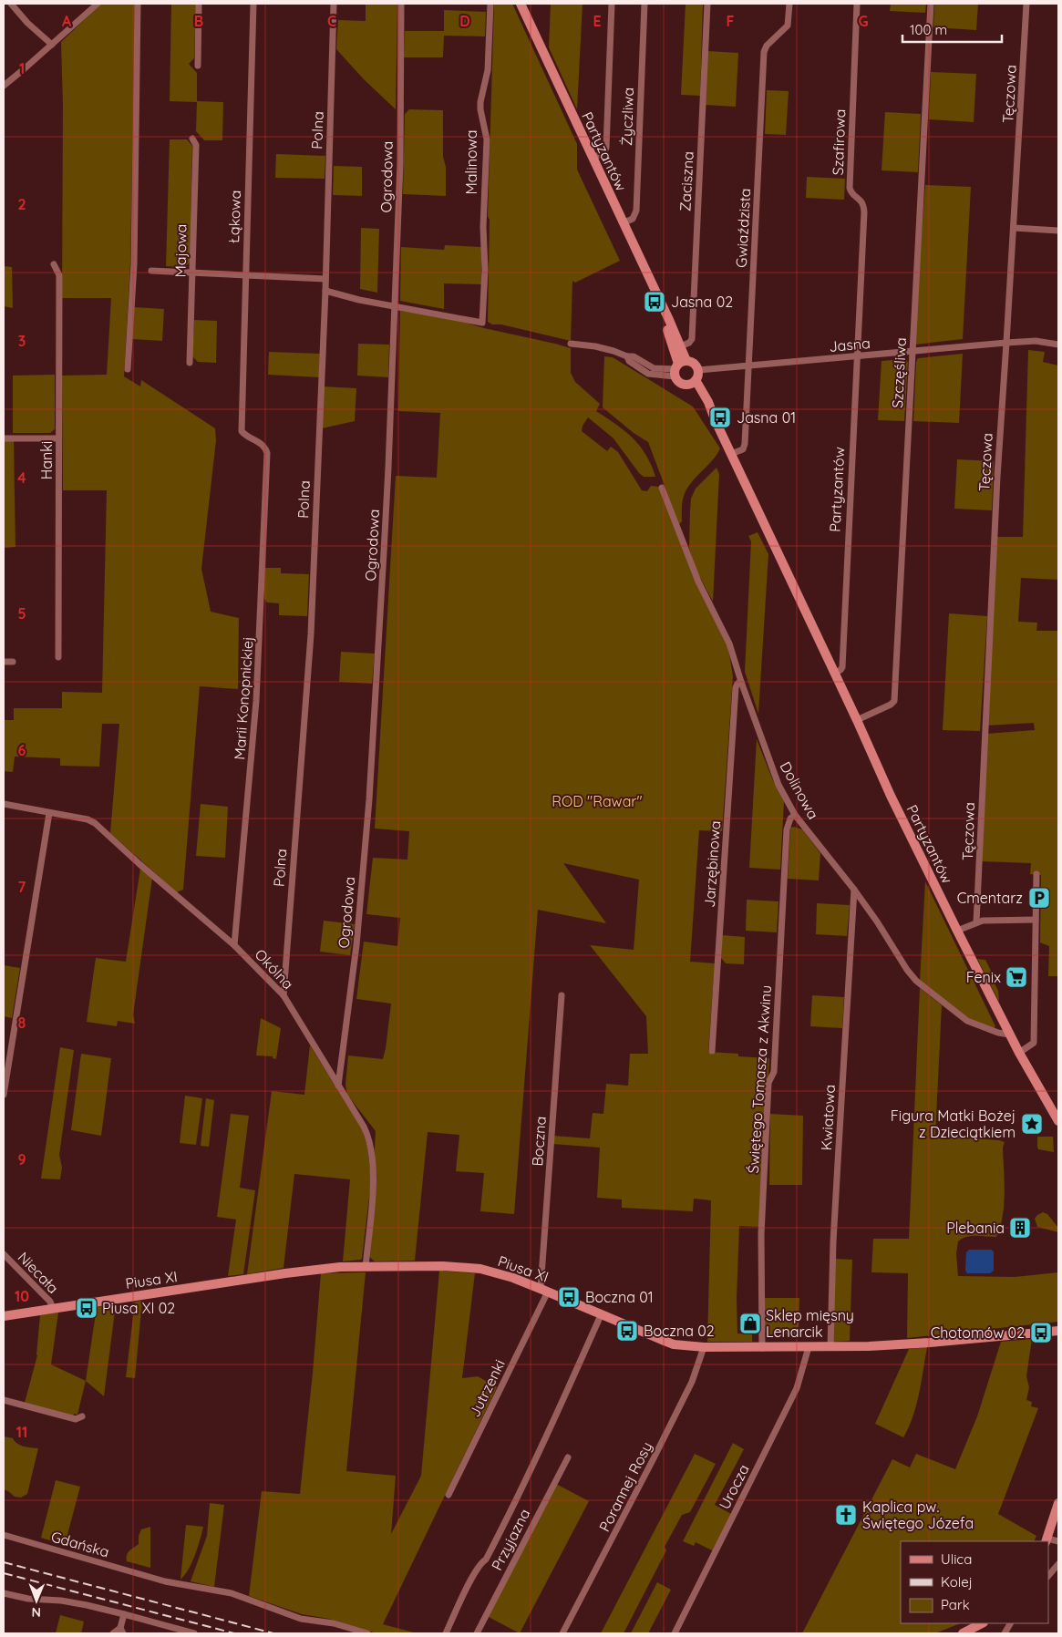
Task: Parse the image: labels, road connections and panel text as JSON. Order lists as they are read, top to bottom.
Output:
{
  "streets": {
    "street": [
      "Tęczowa",
      "Życzliwa",
      "Polna",
      "Szafirowa",
      "Partyzantów",
      "Malinowa",
      "Ogrodowa",
      "Zaciszna",
      "Łąkowa",
      "Gwiaździsta",
      "Majowa",
      "Jasna",
      "Szczęśliwa",
      "Hanki",
      "Marii Konopnickiej",
      "Dolinowa",
      "Jarzębinowa",
      "Okólna",
      "Świętego Tomasza z Akwinu",
      "Kwiatowa",
      "Boczna",
      "Piusa XI",
      "Niecała",
      "Jutrzenki",
      "Porannej Rosy",
      "Urocza",
      "Przyjazna",
      "Gdańska"
    ]
  },
  "crossings": [
    ["Tęczowa", "Jasna"],
    ["Życzliwa", "Partyzantów"],
    ["Polna", "Okólna"],
    ["Szafirowa", "Partyzantów"],
    ["Szafirowa", "Jasna"],
    ["Partyzantów", "Zaciszna"],
    ["Partyzantów", "Gwiaździsta"],
    ["Partyzantów", "Jasna"],
    ["Partyzantów", "Szczęśliwa"],
    ["Partyzantów", "Dolinowa"],
    ["Malinowa", "Ogrodowa"],
    ["Ogrodowa", "Okólna"],
    ["Łąkowa", "Marii Konopnickiej"],
    ["Gwiaździsta", "Jasna"],
    ["Jasna", "Szczęśliwa"],
    ["Marii Konopnickiej", "Okólna"],
    ["Dolinowa", "Jarzębinowa"],
    ["Dolinowa", "Świętego Tomasza z Akwinu"],
    ["Dolinowa", "Kwiatowa"],
    ["Okólna", "Piusa XI"],
    ["Świętego Tomasza z Akwinu", "Piusa XI"],
    ["Kwiatowa", "Piusa XI"],
    ["Boczna", "Piusa XI"],
    ["Boczna", "Jutrzenki"],
    ["Piusa XI", "Niecała"],
    ["Piusa XI", "Jutrzenki"],
    ["Piusa XI", "Porannej Rosy"],
    ["Piusa XI", "Urocza"]
  ],
  "parks": ["ROD \"Rawar\""],
  "places": {
    "bus stop": [
      "Jasna 02",
      "Jasna 01",
      "Boczna 01",
      "Piusa XI 02",
      "Boczna 02",
      "Chotomów 02"
    ],
    "parking": ["Cmentarz"],
    "supermarket": ["Fenix"],
    "place": ["Figura Matki Bożej z Dzieciątkiem"],
    "building": ["Plebania"],
    "shop": ["Sklep mięsny Lenarcik"],
    "church": ["Kaplica pw. Świętego Józefa"]
  },
  "legend": ["Ulica", "Kolej", "Park"],
  "scale_bar": "100 m",
  "north": "bottom",
  "grid": {
    "columns": [
      "A",
      "B",
      "C",
      "D",
      "E",
      "F",
      "G"
    ],
    "rows": [
      "1",
      "2",
      "3",
      "4",
      "5",
      "6",
      "7",
      "8",
      "9",
      "10",
      "11"
    ]
  }
}
